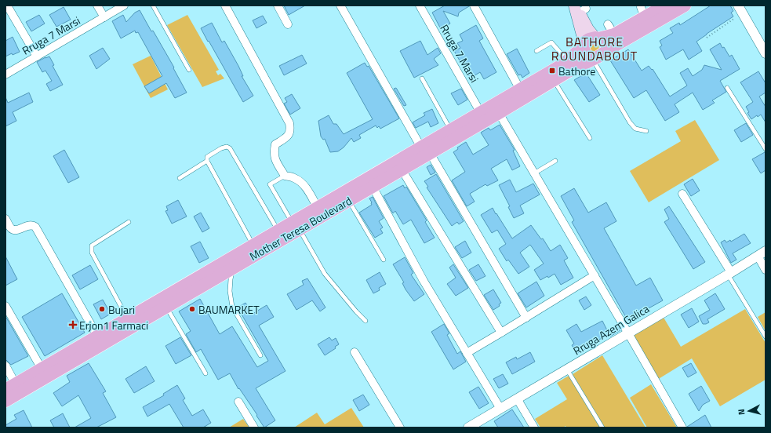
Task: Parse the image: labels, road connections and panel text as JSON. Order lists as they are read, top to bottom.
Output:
{
  "streets": {
    "main road": ["Mother Teresa Boulevard"],
    "street": ["Rruga 7 Marsi", "Rruga Azem Galica"]
  },
  "crossings": [
    ["Rruga 7 Marsi", "Mother Teresa Boulevard"]
  ],
  "districts": ["BATHORE ROUNDABOUT"],
  "places": {
    "transit": ["Bathore"],
    "other": ["Bujari", "BAUMARKET"],
    "health": ["Erjon1 Farmaci"]
  },
  "north": "left"
}
